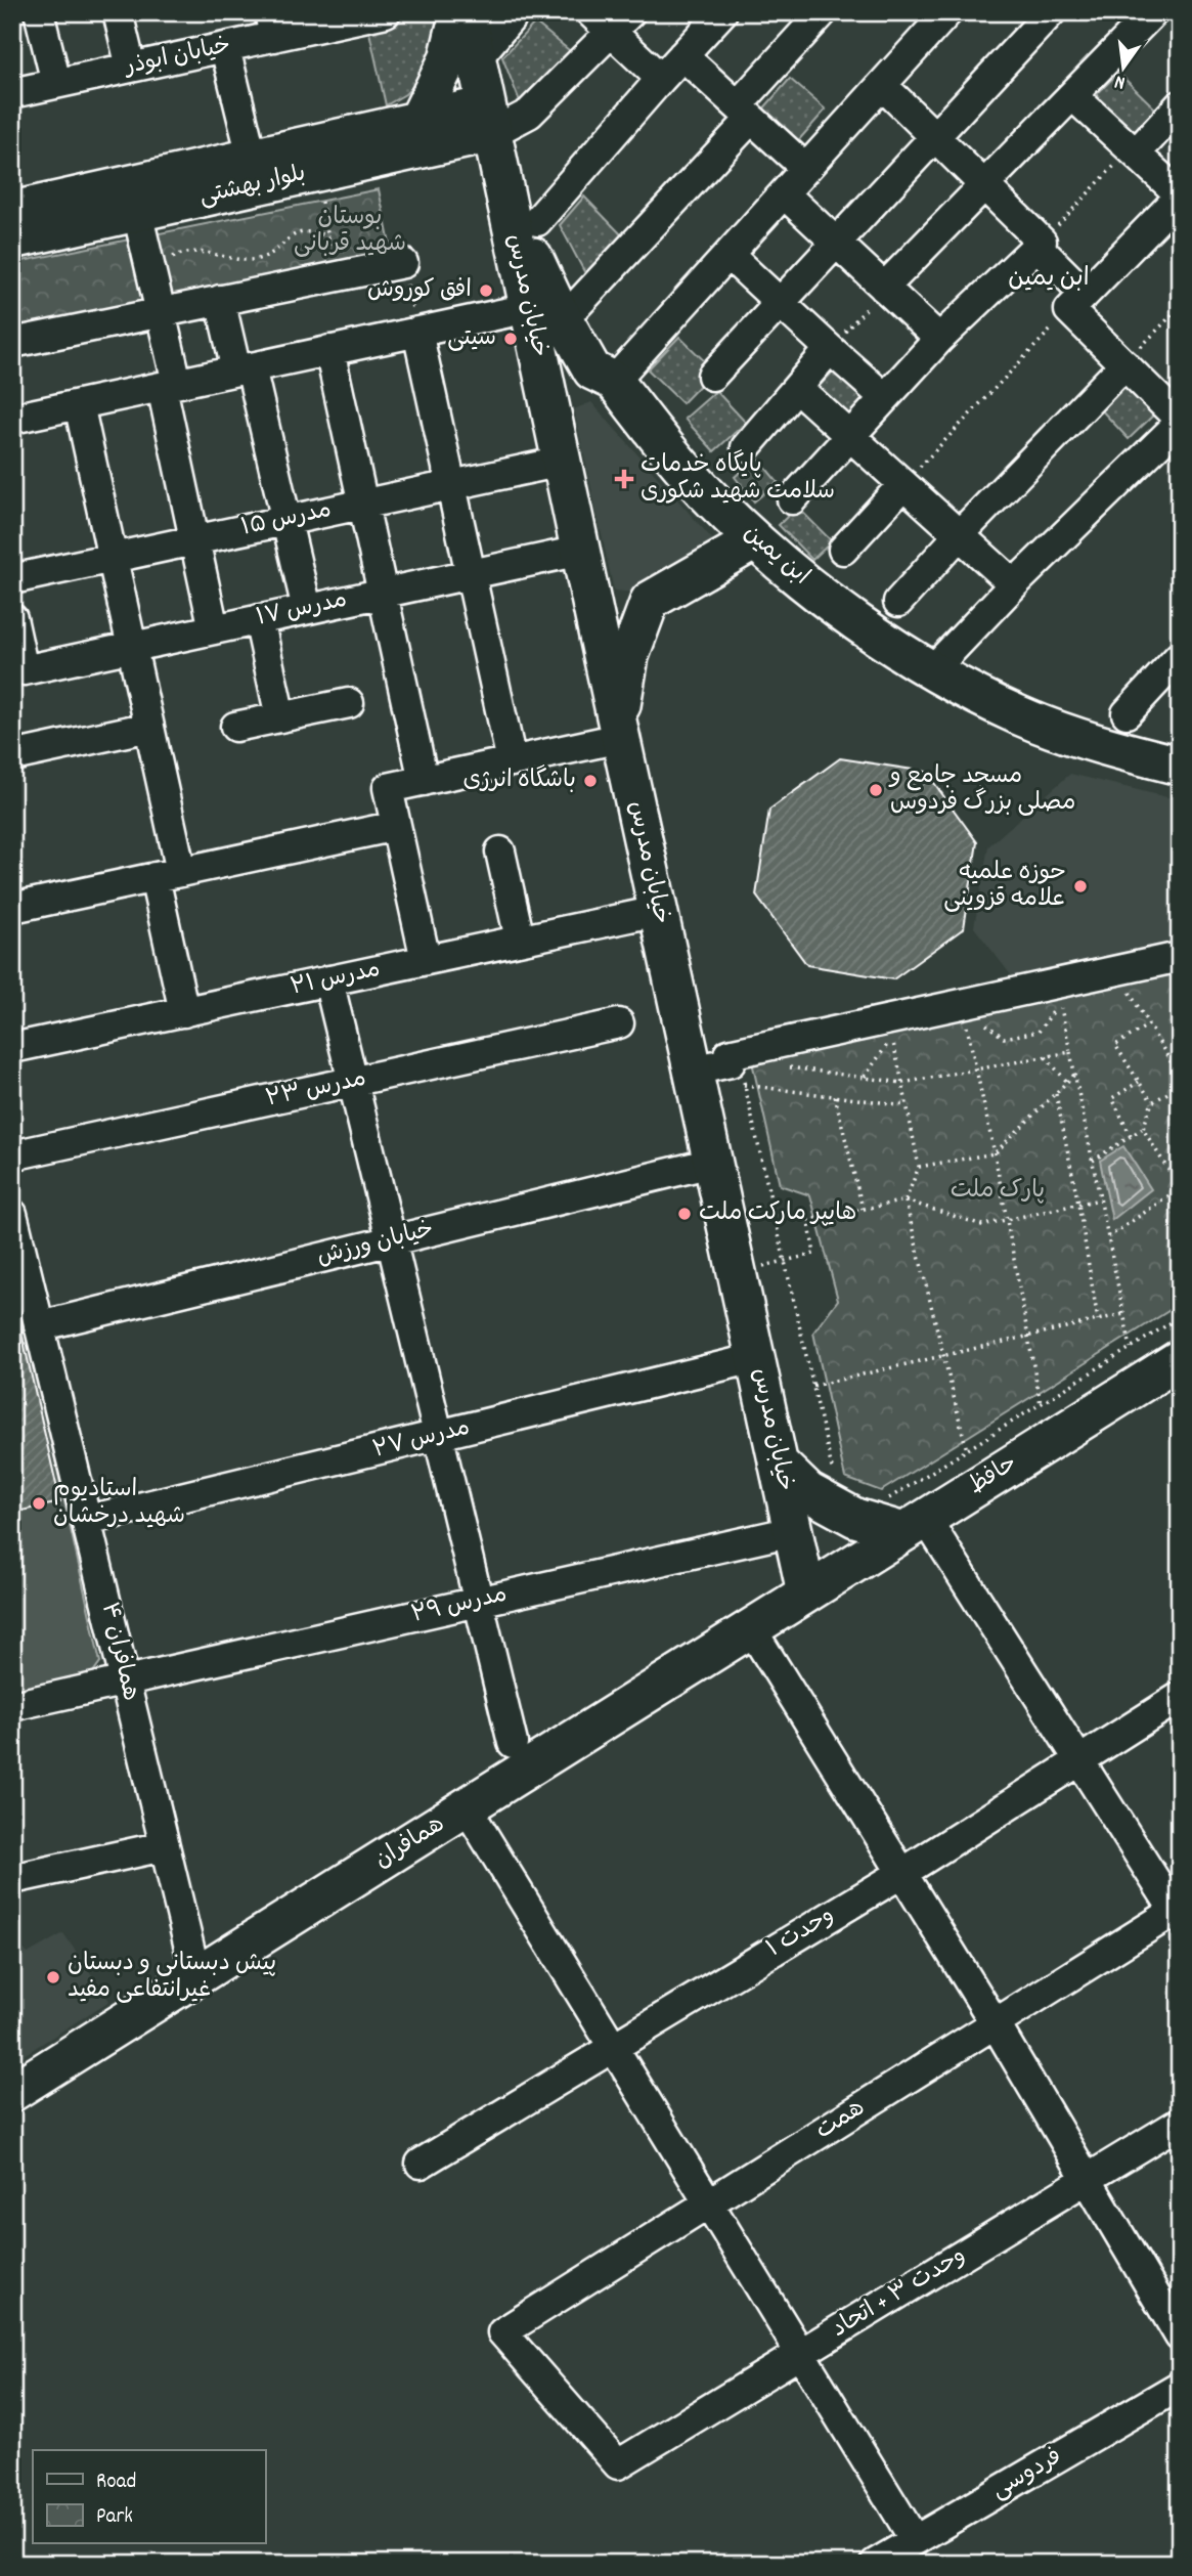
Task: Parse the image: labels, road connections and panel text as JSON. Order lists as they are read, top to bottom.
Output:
{
  "streets": {
    "main road": [
      "بلوار بهشتی",
      "خیابان مدرس",
      "ابن یمین",
      "حافظ",
      "همافران"
    ],
    "street": [
      "خیابان ابوذر",
      "مدرس ۱۵",
      "مدرس ۱۷",
      "مدرس ۲۱",
      "مدرس ۲۳",
      "خیابان ورزش",
      "مدرس ۲۷",
      "مدرس ۲۹",
      "همافران ۴",
      "وحدت ۱",
      "همت",
      "وحدت ۳ + اتحاد",
      "فردوسی"
    ]
  },
  "crossings": [
    ["بلوار بهشتی", "خیابان مدرس"],
    ["خیابان مدرس", "مدرس ۱۵"],
    ["خیابان مدرس", "ابن یمین"],
    ["خیابان مدرس", "مدرس ۱۷"],
    ["خیابان مدرس", "مدرس ۲۱"],
    ["خیابان مدرس", "خیابان ورزش"],
    ["خیابان مدرس", "مدرس ۲۷"],
    ["خیابان مدرس", "حافظ"],
    ["خیابان مدرس", "مدرس ۲۹"],
    ["خیابان مدرس", "همافران"],
    ["خیابان ورزش", "همافران ۴"],
    ["مدرس ۲۷", "همافران ۴"],
    ["حافظ", "همافران"],
    ["مدرس ۲۹", "همافران ۴"],
    ["همافران ۴", "همافران"],
    ["همت", "وحدت ۳ + اتحاد"]
  ],
  "districts": ["ابن یمین"],
  "parks": ["بوستان شهید قربانی", "پارک ملت"],
  "places": {
    "other": [
      "افق کوروش",
      "سیتی",
      "باشگاه انرژی",
      "مسجد جامع و مصلی بزرگ فردوس",
      "حوزه علمیه علامه قزوینی",
      "هایپر مارکت ملت",
      "استادیوم شهید درخشان",
      "پیش دبستانی و دبستان غیرانتفاعی مفید"
    ],
    "health": ["پایگاه خدمات سلامت شهید شکوری"]
  },
  "legend": ["Road", "Park"],
  "north": "bottom"
}
